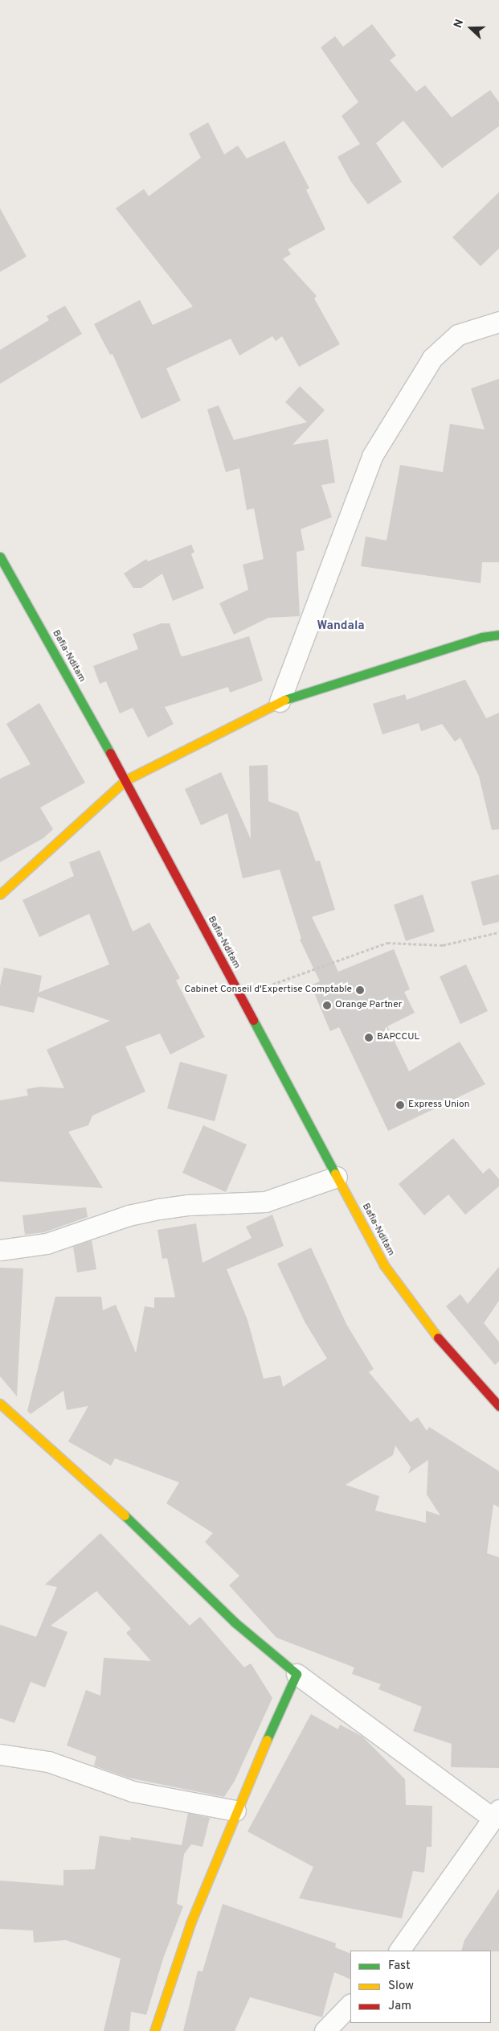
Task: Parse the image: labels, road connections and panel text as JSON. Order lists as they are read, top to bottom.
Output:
{
  "streets": {
    "street": ["Bafia-Nditam"]
  },
  "districts": ["Wandala"],
  "places": [
    "Cabinet Conseil d'Expertise Comptable",
    "Orange Partner",
    "BAPCCUL",
    "Express Union"
  ],
  "legend": ["Fast", "Slow", "Jam"],
  "north": "left"
}
